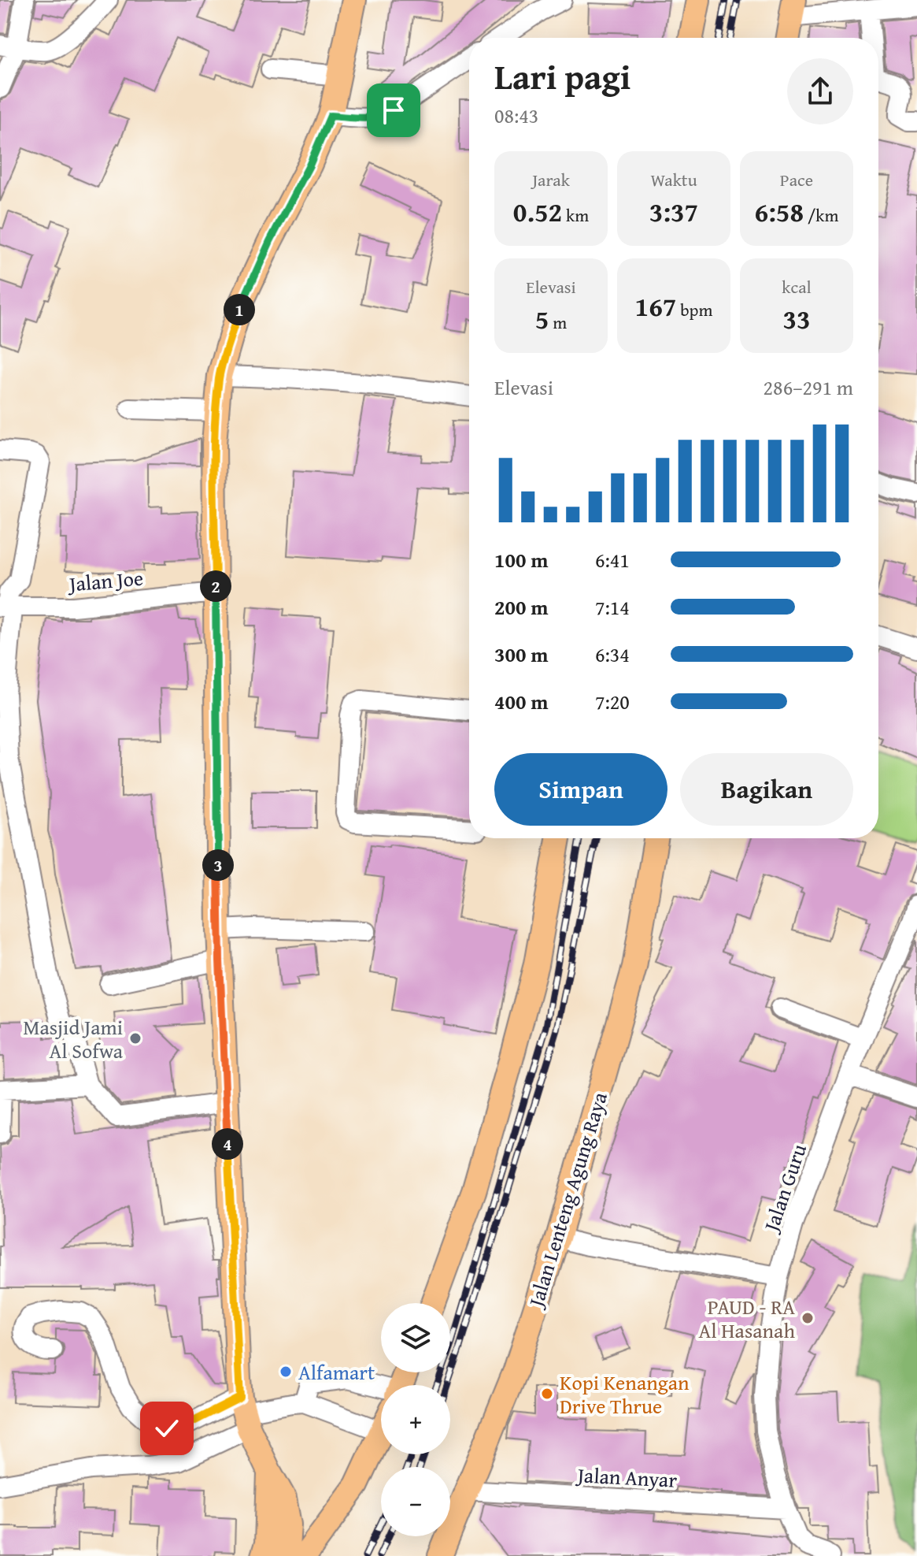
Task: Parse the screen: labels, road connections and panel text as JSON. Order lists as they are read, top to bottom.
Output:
{
  "streets": {
    "main road": ["Jalan Lenteng Agung Raya"],
    "street": ["Jalan Joe", "Jalan Guru", "Jalan Anyar"]
  },
  "crossings": [
    ["Jalan Guru", "Jalan Anyar"],
    ["Jalan Lenteng Agung Raya", "Jalan Anyar"]
  ],
  "places": [
    "Masjid Jami Al Sofwa",
    "PAUD - RA Al Hasanah",
    "Alfamart",
    "Kopi Kenangan Drive Thrue"
  ],
  "page": {
    "heading": ["Lari pagi", "08:43"],
    "stats": [
      ["Jarak", "0.52 km"],
      ["Waktu", "3:37"],
      ["Pace", "6:58 /km"],
      ["Elevasi", "5 m"],
      ["167 bpm"],
      ["kcal", "33"]
    ],
    "pins": [
      "1",
      "2",
      "3",
      "4"
    ],
    "chart": ["Elevasi", "286–291 m"],
    "list": [
      {
        "name": "100 m",
        "note": "6:41"
      },
      {
        "name": "200 m",
        "note": "7:14"
      },
      {
        "name": "300 m",
        "note": "6:34"
      },
      {
        "name": "400 m",
        "note": "7:20"
      }
    ],
    "buttons": ["Simpan", "Bagikan"],
    "map_buttons": ["+", "−"]
  }
}
